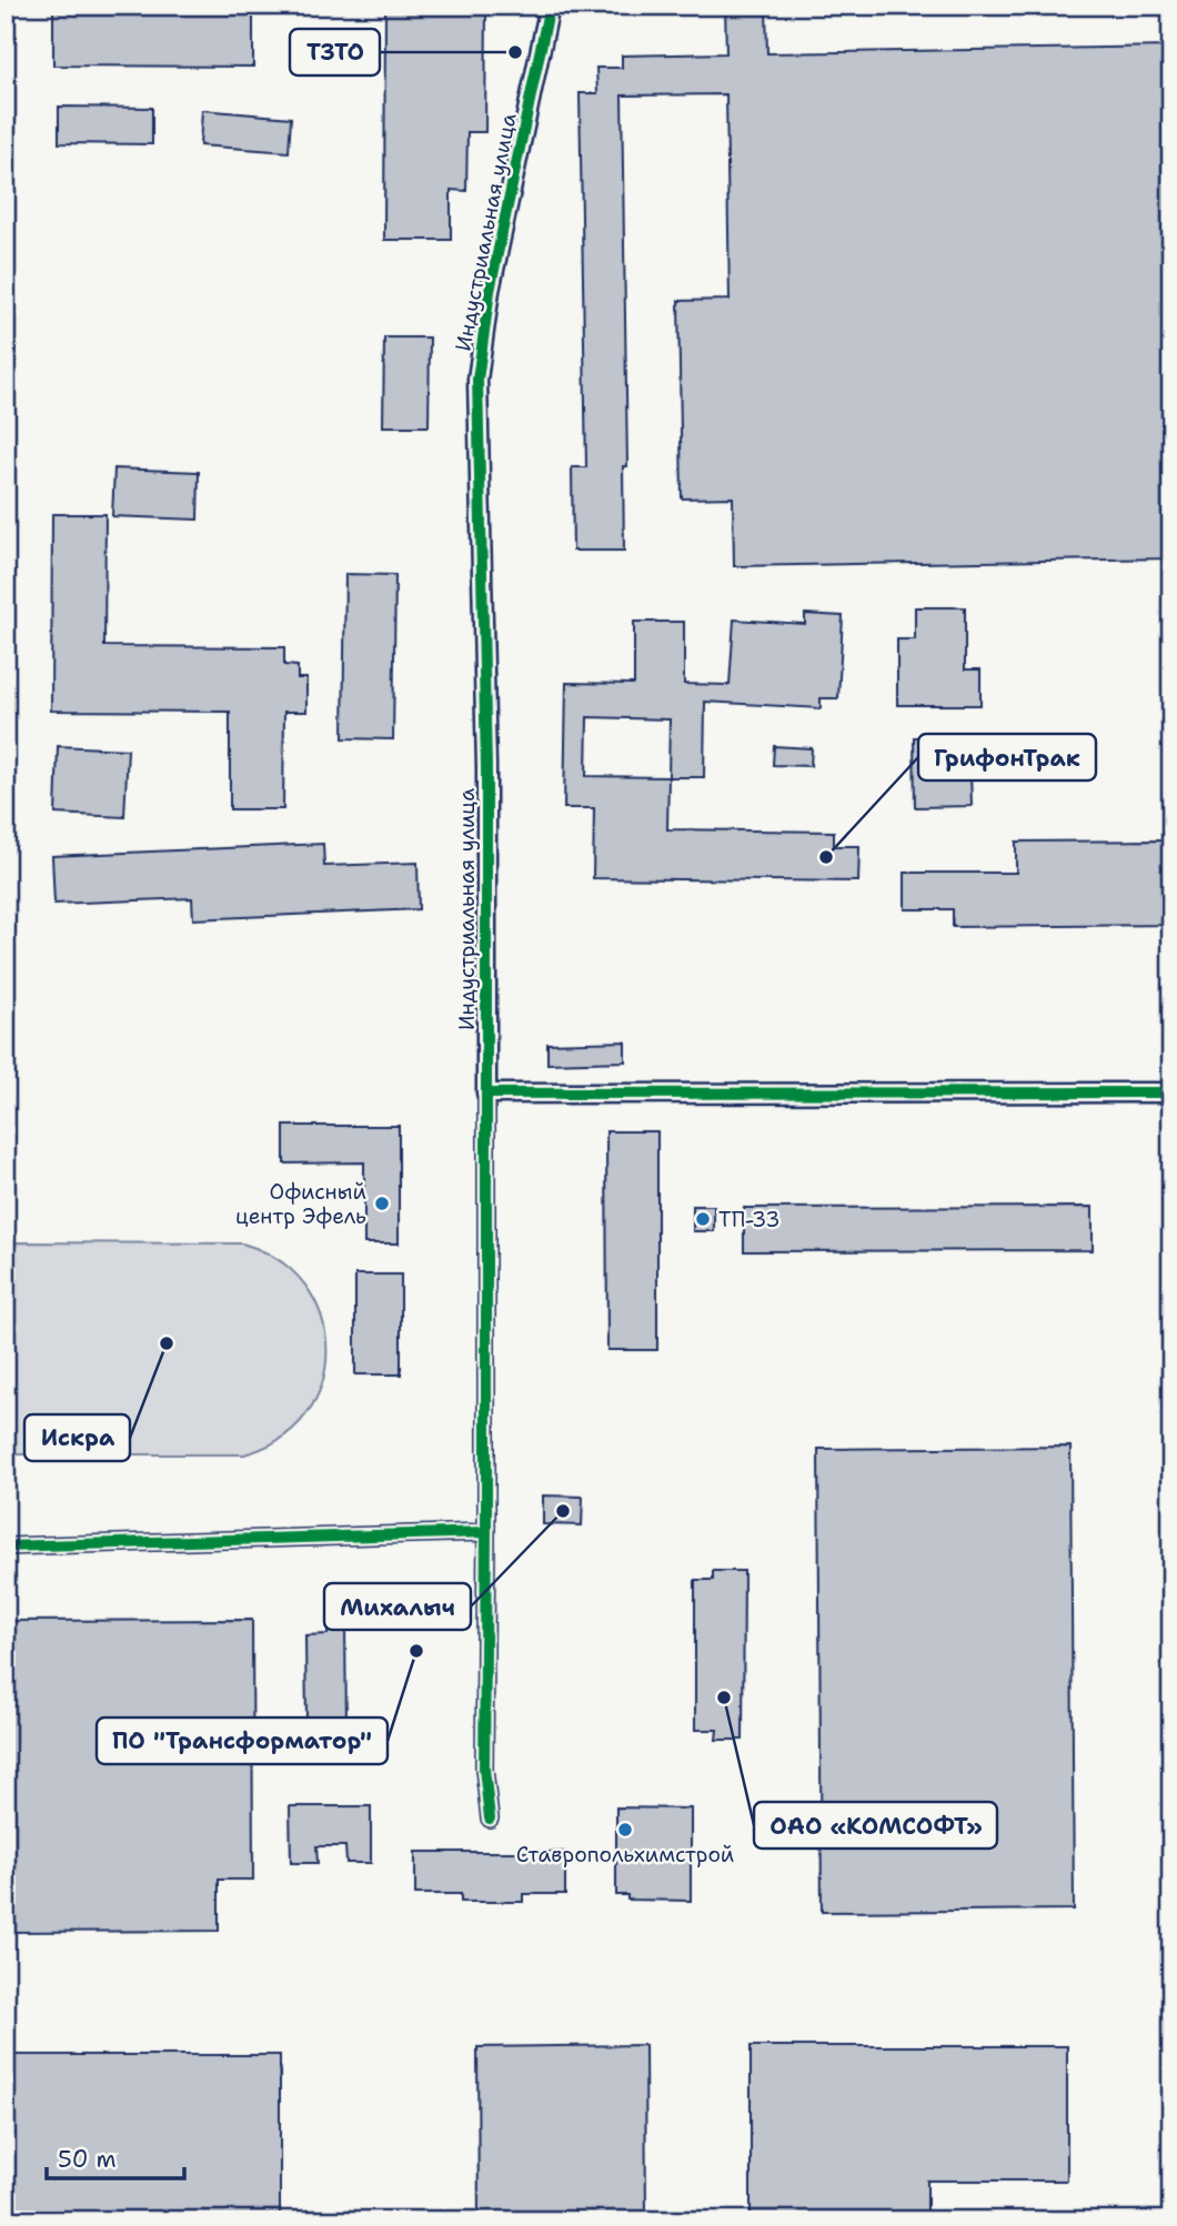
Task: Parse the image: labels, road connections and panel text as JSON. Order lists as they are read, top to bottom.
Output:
{
  "streets": {
    "street": ["Индустриальная улица"]
  },
  "places": [
    "ТЗТО",
    "ГрифонТрак",
    "Офисный центр Эфель",
    "ТП-33",
    "Искра",
    "Михалыч",
    "ПО \"Трансформатор\"",
    "ОАО «КОМСОФТ»",
    "Ставропольхимстрой"
  ],
  "scale_bar": "50 m"
}
